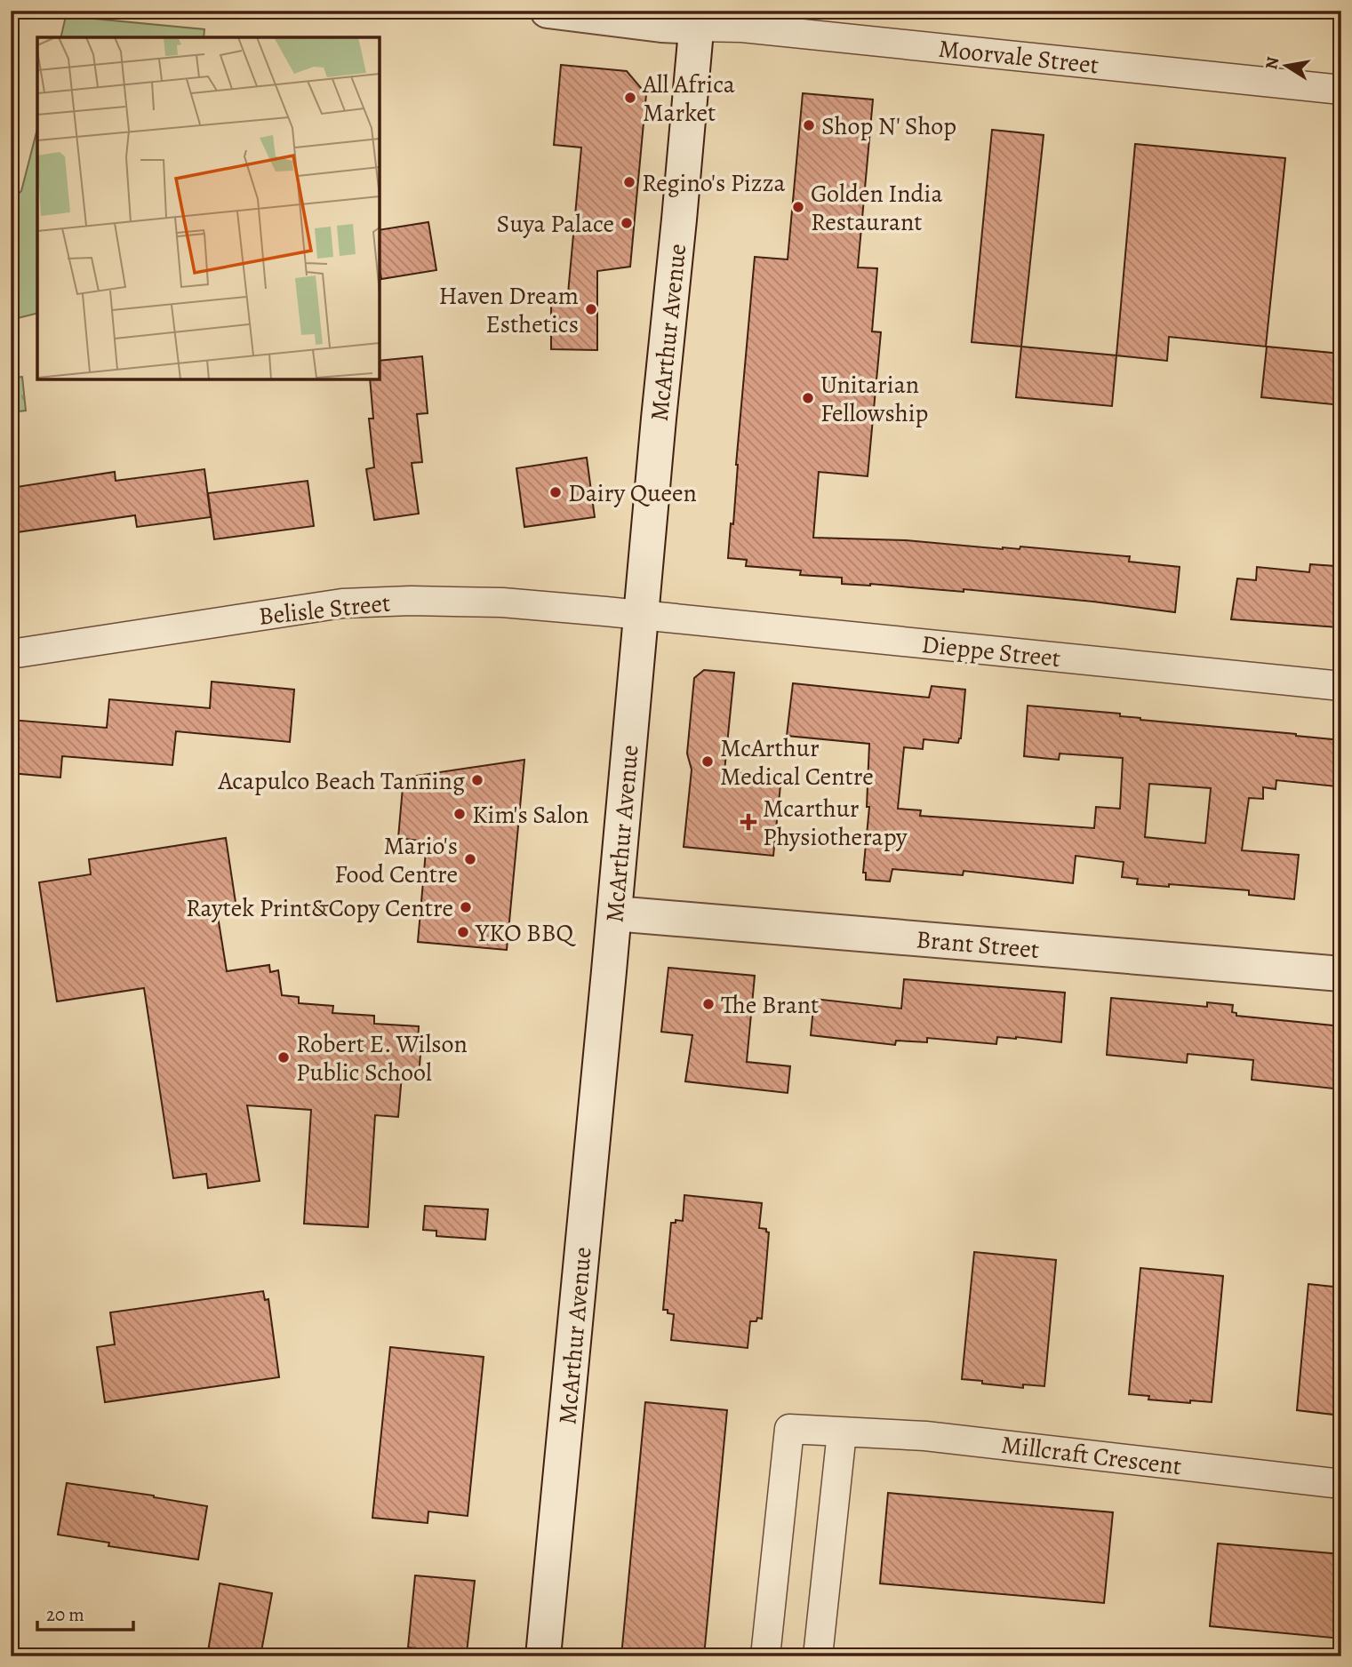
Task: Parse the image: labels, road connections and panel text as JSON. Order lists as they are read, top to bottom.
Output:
{
  "streets": {
    "main road": ["McArthur Avenue", "Brant Street"],
    "street": [
      "Moorvale Street",
      "Belisle Street",
      "Dieppe Street",
      "Millcraft Crescent"
    ]
  },
  "crossings": [
    ["Moorvale Street", "McArthur Avenue"],
    ["McArthur Avenue", "Belisle Street"],
    ["McArthur Avenue", "Dieppe Street"],
    ["McArthur Avenue", "Brant Street"],
    ["Belisle Street", "Dieppe Street"]
  ],
  "places": {
    "other": [
      "All Africa Market",
      "Shop N' Shop",
      "Regino's Pizza",
      "Golden India Restaurant",
      "Suya Palace",
      "Haven Dream Esthetics",
      "Unitarian Fellowship",
      "Dairy Queen",
      "McArthur Medical Centre",
      "Acapulco Beach Tanning",
      "Kim's Salon",
      "Mario's Food Centre",
      "Raytek Print&Copy Centre",
      "YKO BBQ",
      "The Brant",
      "Robert E. Wilson Public School"
    ],
    "health": ["Mcarthur Physiotherapy"]
  },
  "scale_bar": "20 m",
  "north": "left"
}
